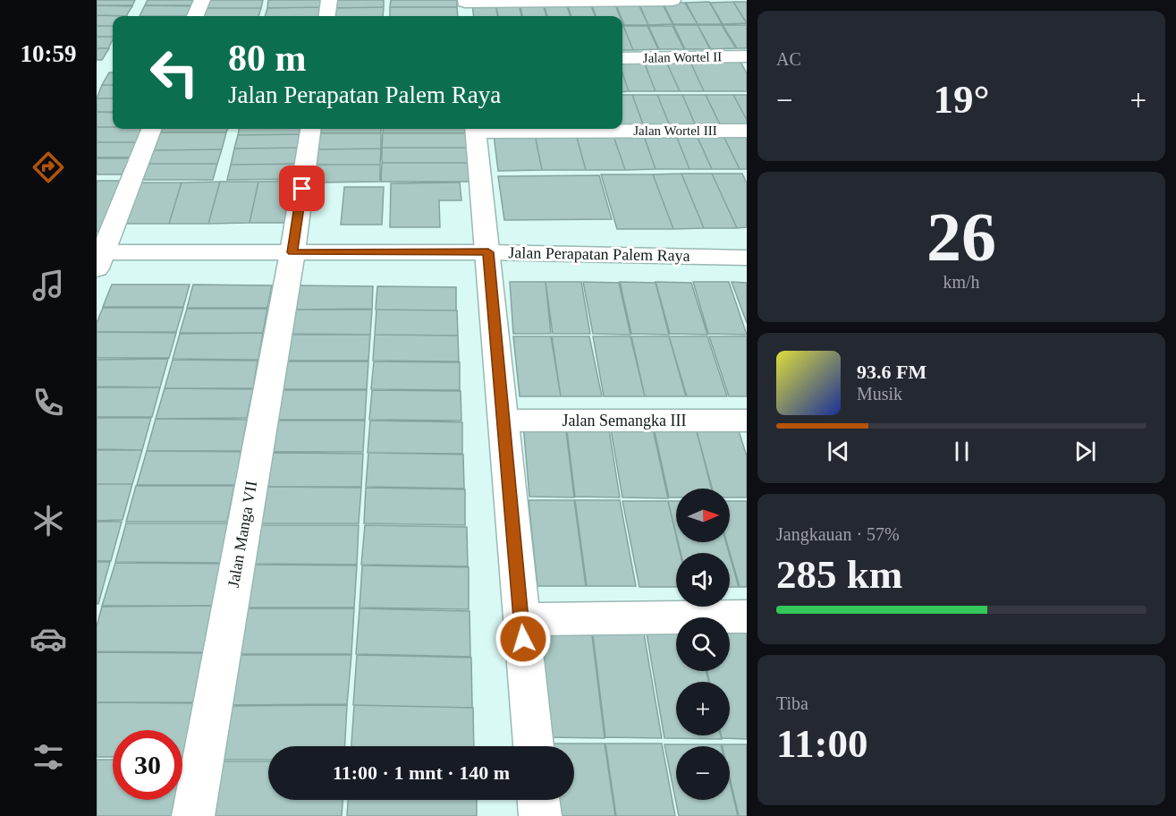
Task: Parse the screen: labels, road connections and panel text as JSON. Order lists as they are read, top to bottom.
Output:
{
  "streets": {
    "street": [
      "Jalan Wortel II",
      "Jalan Wortel III",
      "Jalan Perapatan Palem Raya",
      "Jalan Semangka III",
      "Jalan Manga VII"
    ]
  },
  "crossings": [
    ["Jalan Perapatan Palem Raya", "Jalan Manga VII"]
  ],
  "north": "right",
  "page": {
    "tabs": "10:59",
    "tile": [
      "AC",
      ["26", "km/h"],
      ["Jangkauan · 57%", "285 km"],
      ["Tiba", "11:00"]
    ],
    "turn": ["80 m", "Jalan Perapatan Palem Raya"],
    "heat": ["−", "19°", "+"],
    "song": ["93.6 FM", "Musik"],
    "map_buttons": ["+", "−"],
    "limit": "30",
    "trip": "11:00 · 1 mnt · 140 m"
  }
}
